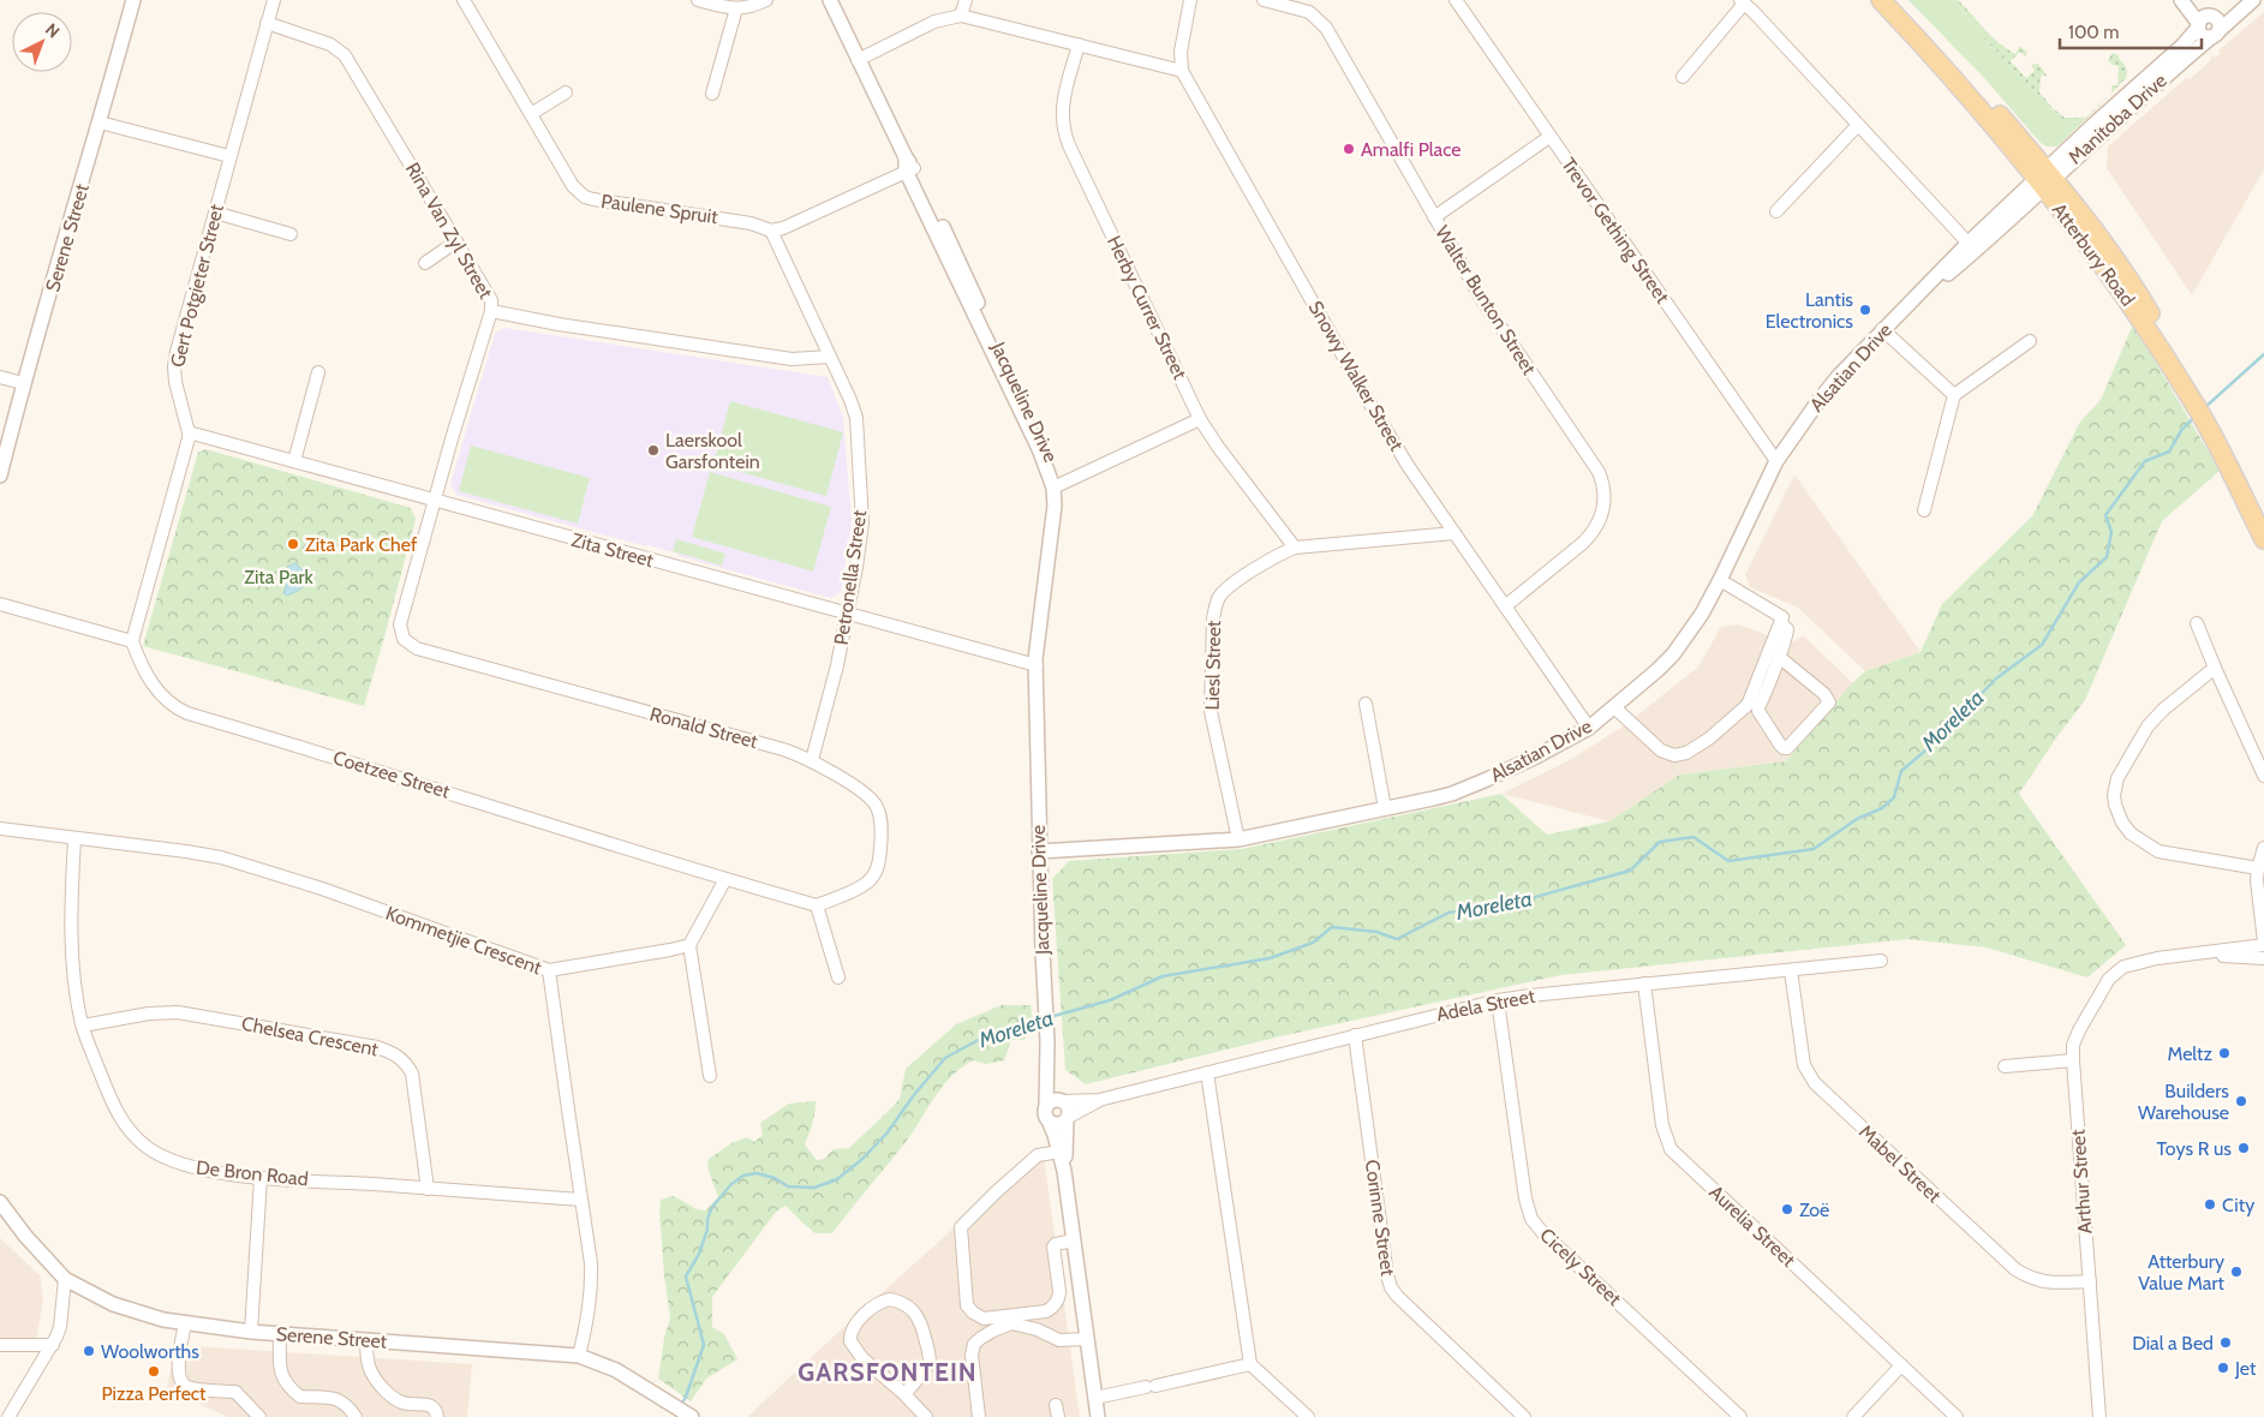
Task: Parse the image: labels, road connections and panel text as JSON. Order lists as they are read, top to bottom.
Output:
{
  "streets": {
    "main road": ["Atterbury Road"],
    "street": [
      "Manitoba Drive",
      "Paulene Spruit",
      "Rina Van Zyl Street",
      "Trevor Gething Street",
      "Serene Street",
      "Gert Potgieter Street",
      "Walter Bunton Street",
      "Herby Currer Street",
      "Alsatian Drive",
      "Snowy Walker Street",
      "Jacqueline Drive",
      "Zita Street",
      "Petronella Street",
      "Liesl Street",
      "Ronald Street",
      "Coetzee Street",
      "Kommetjie Crescent",
      "Adela Street",
      "Chelsea Crescent",
      "Mabel Street",
      "De Bron Road",
      "Arthur Street",
      "Corinne Street",
      "Aurelia Street",
      "Cicely Street"
    ]
  },
  "crossings": [
    ["Manitoba Drive", "Atterbury Road"],
    ["Manitoba Drive", "Alsatian Drive"],
    ["Paulene Spruit", "Petronella Street"],
    ["Rina Van Zyl Street", "Gert Potgieter Street"],
    ["Rina Van Zyl Street", "Petronella Street"],
    ["Trevor Gething Street", "Alsatian Drive"],
    ["Serene Street", "Kommetjie Crescent"],
    ["Atterbury Road", "Alsatian Drive"],
    ["Gert Potgieter Street", "Zita Street"],
    ["Gert Potgieter Street", "Coetzee Street"],
    ["Walter Bunton Street", "Snowy Walker Street"],
    ["Herby Currer Street", "Liesl Street"],
    ["Alsatian Drive", "Snowy Walker Street"],
    ["Alsatian Drive", "Jacqueline Drive"],
    ["Alsatian Drive", "Liesl Street"],
    ["Snowy Walker Street", "Liesl Street"],
    ["Jacqueline Drive", "Zita Street"],
    ["Jacqueline Drive", "Adela Street"],
    ["Zita Street", "Petronella Street"],
    ["Zita Street", "Ronald Street"],
    ["Petronella Street", "Ronald Street"],
    ["Ronald Street", "Coetzee Street"],
    ["Kommetjie Crescent", "De Bron Road"],
    ["Adela Street", "Mabel Street"],
    ["Adela Street", "Corinne Street"],
    ["Adela Street", "Aurelia Street"],
    ["Adela Street", "Cicely Street"],
    ["Chelsea Crescent", "De Bron Road"],
    ["Mabel Street", "Arthur Street"]
  ],
  "districts": ["GARSFONTEIN"],
  "water": ["Moreleta"],
  "parks": ["Zita Park"],
  "places": [
    "Amalfi Place",
    "Lantis Electronics",
    "Laerskool Garsfontein",
    "Zita Park Chef",
    "Meltz",
    "Builders Warehouse",
    "Toys R us",
    "City",
    "Zoë",
    "Atterbury Value Mart",
    "Dial a Bed",
    "Woolworths",
    "Jet",
    "Pizza Perfect"
  ],
  "scale_bar": "100 m",
  "north": "top right"
}
